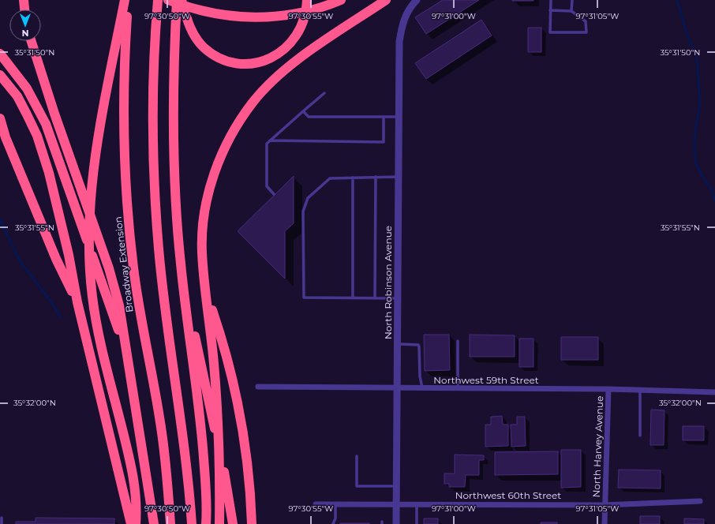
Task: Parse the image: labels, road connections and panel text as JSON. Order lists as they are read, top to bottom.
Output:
{
  "streets": {
    "highway": ["Broadway Extension"],
    "street": [
      "North Robinson Avenue",
      "Northwest 59th Street",
      "North Harvey Avenue",
      "Northwest 60th Street"
    ]
  },
  "crossings": [
    ["North Robinson Avenue", "Northwest 59th Street"],
    ["North Robinson Avenue", "Northwest 60th Street"],
    ["Northwest 59th Street", "North Harvey Avenue"],
    ["North Harvey Avenue", "Northwest 60th Street"]
  ],
  "north": "bottom",
  "coordinates": [
    "97°30'50\"W",
    "97°30'55\"W",
    "97°31'00\"W",
    "97°31'05\"W",
    "35°31'50\"N",
    "35°31'55\"N",
    "35°32'00\"N"
  ]
}
